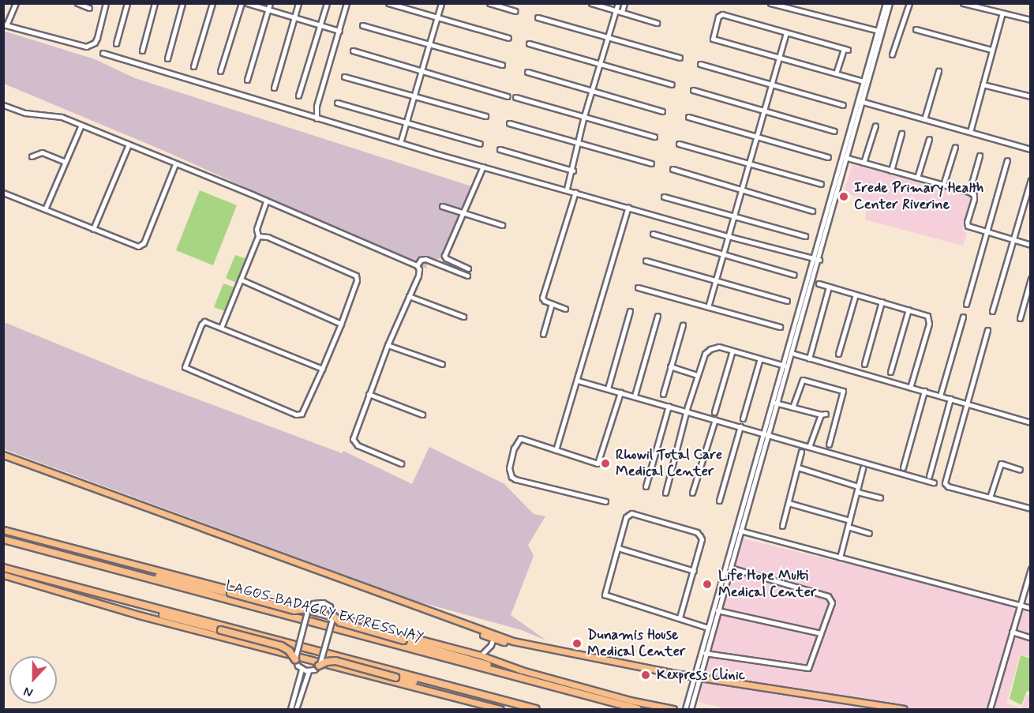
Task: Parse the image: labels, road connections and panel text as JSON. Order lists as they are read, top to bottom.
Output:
{
  "streets": {
    "highway": ["LAGOS-BADAGRY EXPRESSWAY"]
  },
  "places": [
    "Irede Primary Health Center Riverine",
    "Rhowil Total Care Medical Center",
    "Life Hope Multi Medical Center",
    "Dunamis House Medical Center",
    "Kexpress Clinic"
  ],
  "north": "bottom"
}
